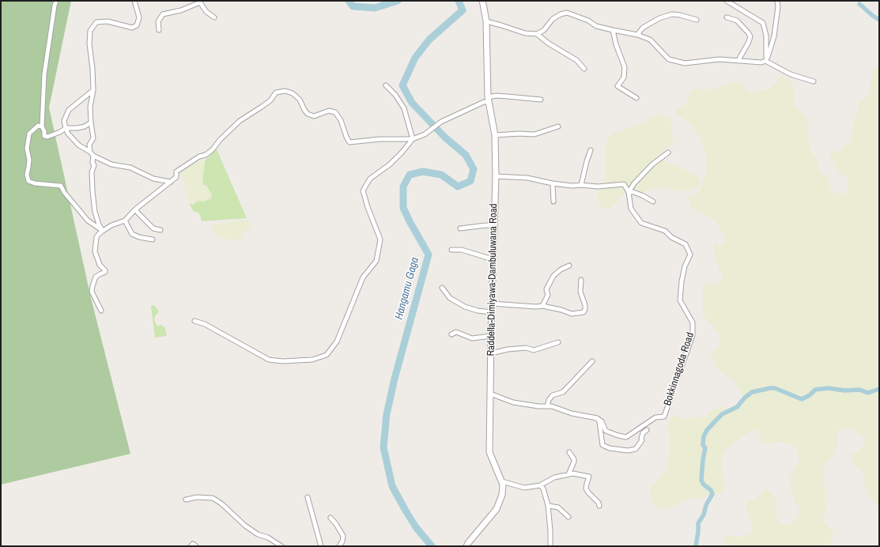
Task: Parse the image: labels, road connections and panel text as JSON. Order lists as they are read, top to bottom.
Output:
{
  "streets": {
    "street": ["Raddella-Dimiyawa-Dambuluwana Road", "Bokkinnagoda Road"]
  },
  "water": ["Hangamu Gaga"]
}
